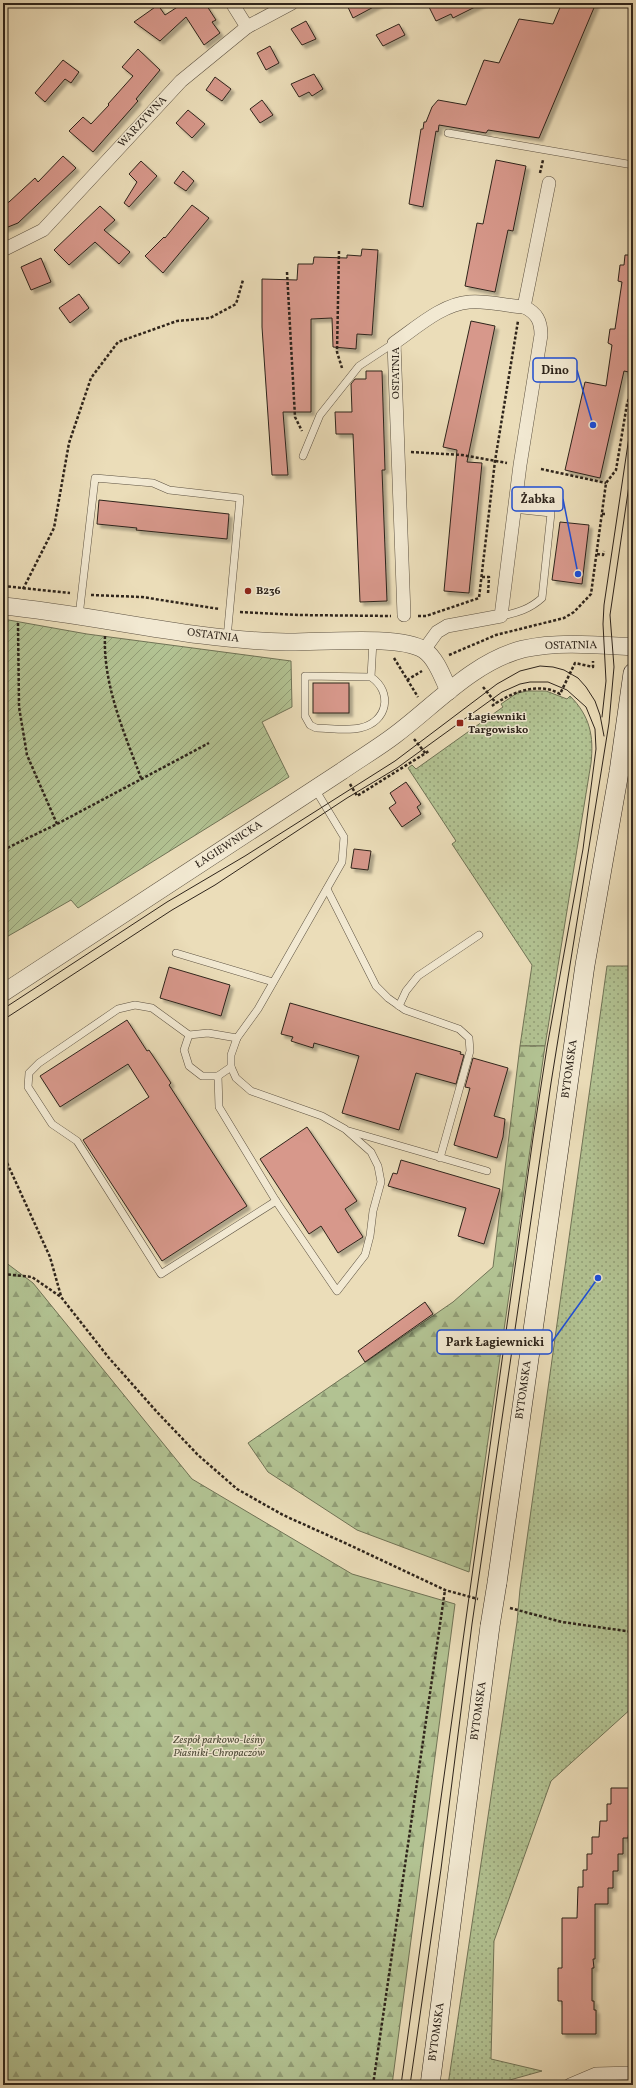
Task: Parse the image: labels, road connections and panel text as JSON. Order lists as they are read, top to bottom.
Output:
{
  "streets": {
    "main road": ["BYTOMSKA"],
    "street": ["WARZYWNA", "OSTATNIA", "ŁAGIEWNICKA"]
  },
  "crossings": [
    ["OSTATNIA", "ŁAGIEWNICKA"]
  ],
  "parks": ["Zespół parkowo-leśny Piaśniki-Chropaczów"],
  "places": {
    "other": [
      "Dino",
      "Żabka",
      "B236",
      "Park Łagiewnicki"
    ],
    "transit": ["Łagiewniki Targowisko"]
  }
}
